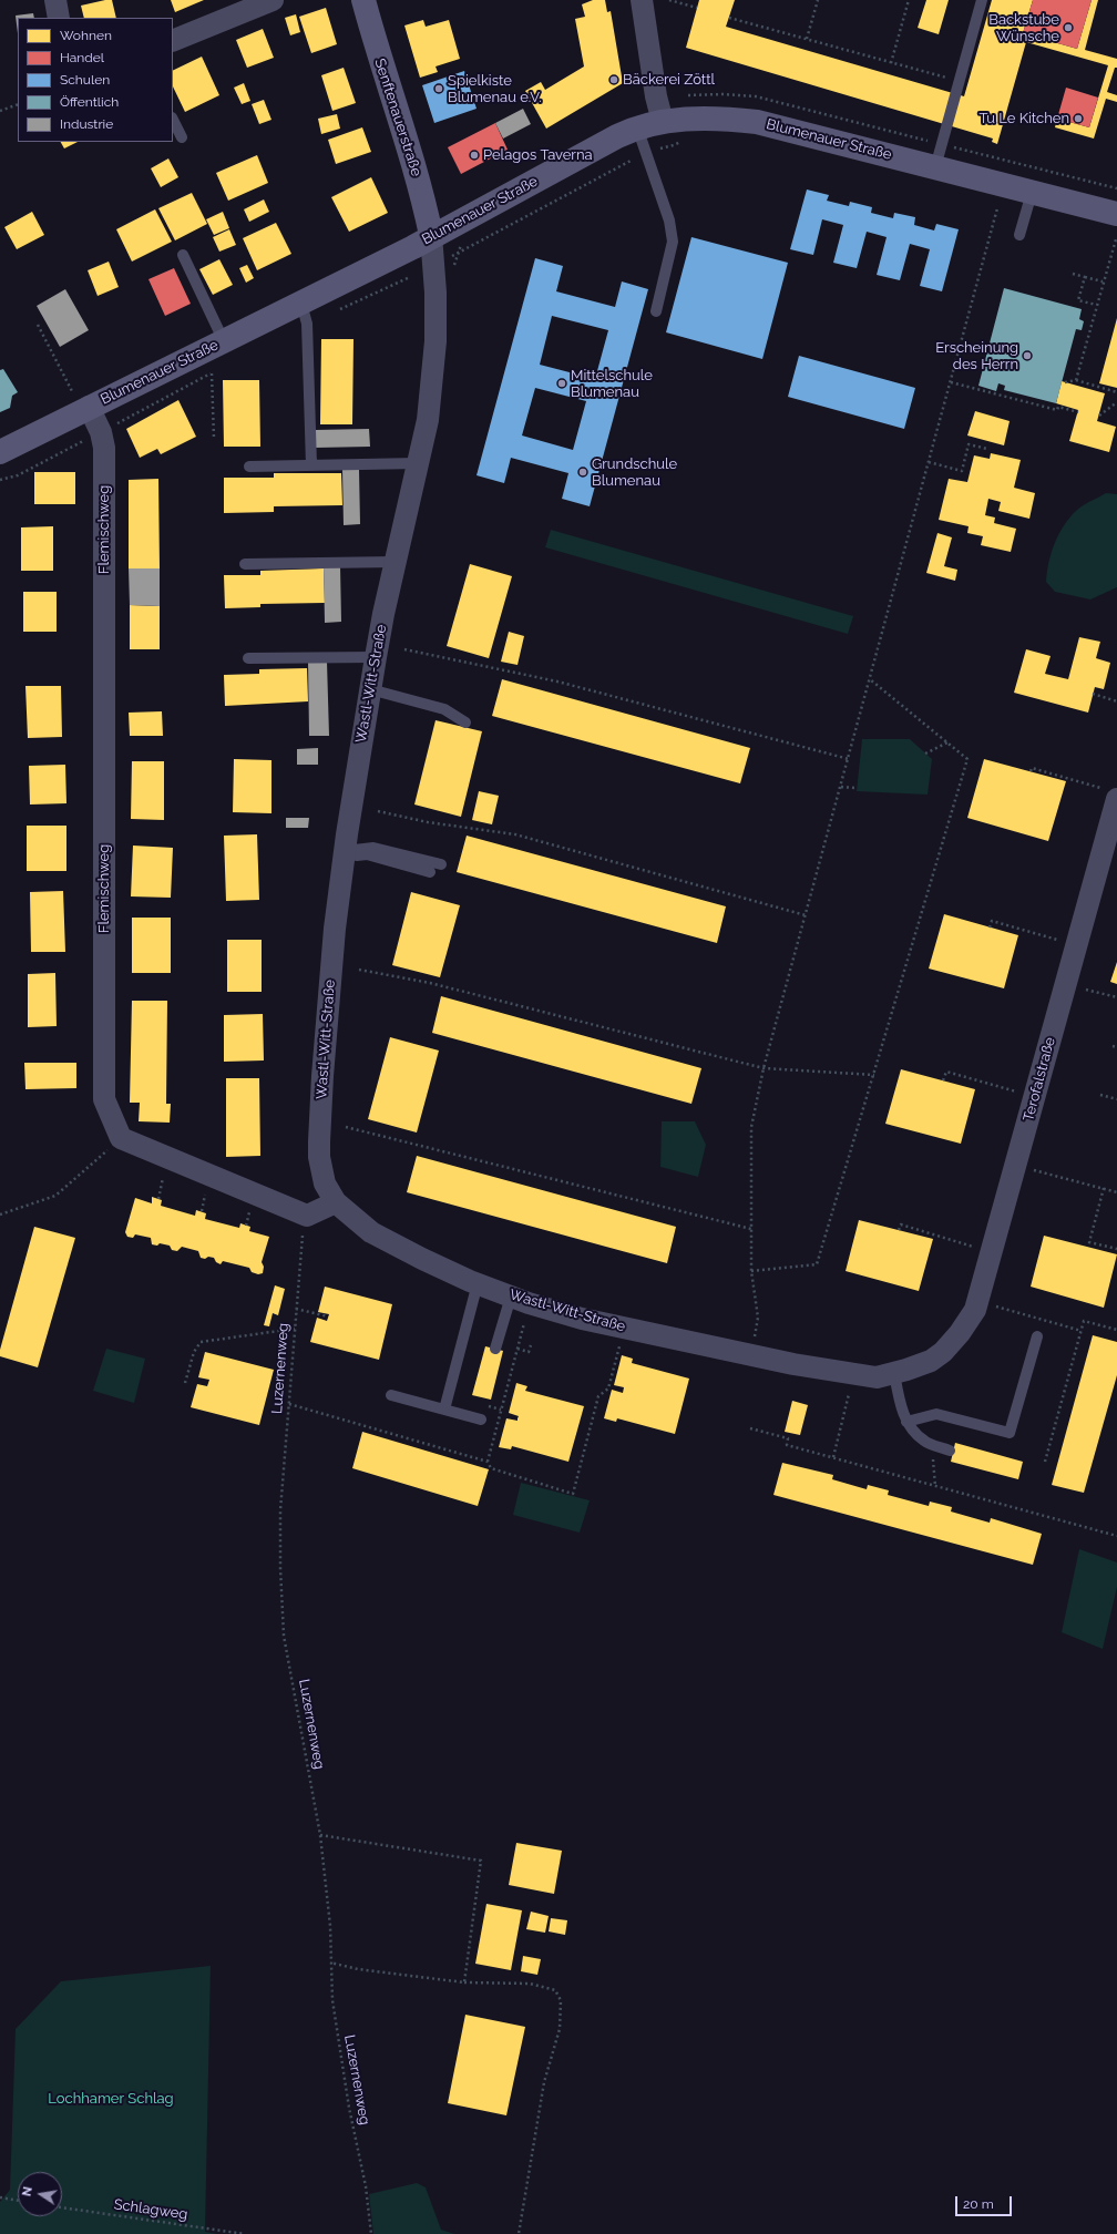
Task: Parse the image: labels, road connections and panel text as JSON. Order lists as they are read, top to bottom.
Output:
{
  "streets": {
    "street": [
      "Senftenauerstraße",
      "Blumenauer Straße",
      "Flemischweg",
      "Wastl-Witt-Straße",
      "Terofalstraße"
    ],
    "path": ["Luzernenweg", "Schlagweg"]
  },
  "crossings": [
    ["Senftenauerstraße", "Blumenauer Straße"],
    ["Senftenauerstraße", "Wastl-Witt-Straße"],
    ["Blumenauer Straße", "Flemischweg"],
    ["Blumenauer Straße", "Wastl-Witt-Straße"],
    ["Wastl-Witt-Straße", "Terofalstraße"]
  ],
  "parks": ["Lochhamer Schlag"],
  "places": [
    "Backstube Wünsche",
    "Bäckerei Zöttl",
    "Spielkiste Blumenau e.V.",
    "Tu Le Kitchen",
    "Pelagos Taverna",
    "Erscheinung des Herrn",
    "Mittelschule Blumenau",
    "Grundschule Blumenau"
  ],
  "legend": [
    "Wohnen",
    "Handel",
    "Schulen",
    "Öffentlich",
    "Industrie"
  ],
  "scale_bar": "20 m",
  "north": "left"
}
